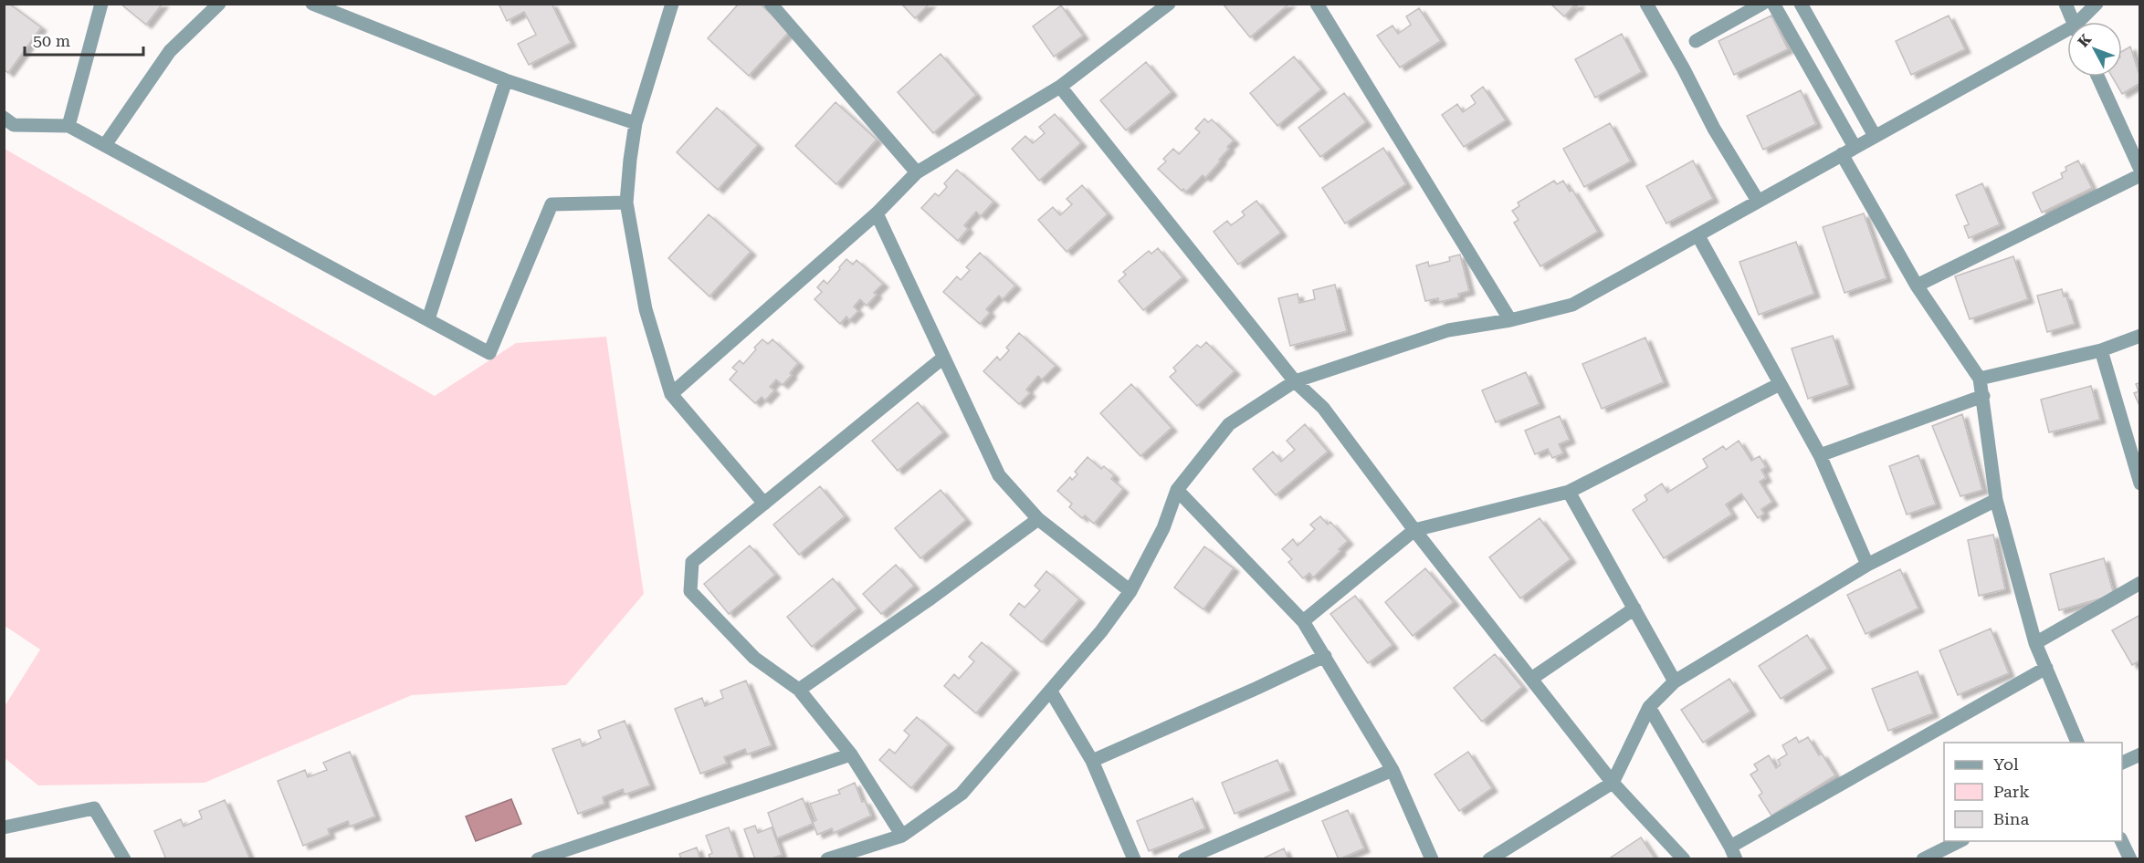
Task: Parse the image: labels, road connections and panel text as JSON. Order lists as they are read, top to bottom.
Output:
{
  "legend": ["Yol", "Park", "Bina"],
  "scale_bar": "50 m",
  "north": "top left"
}
